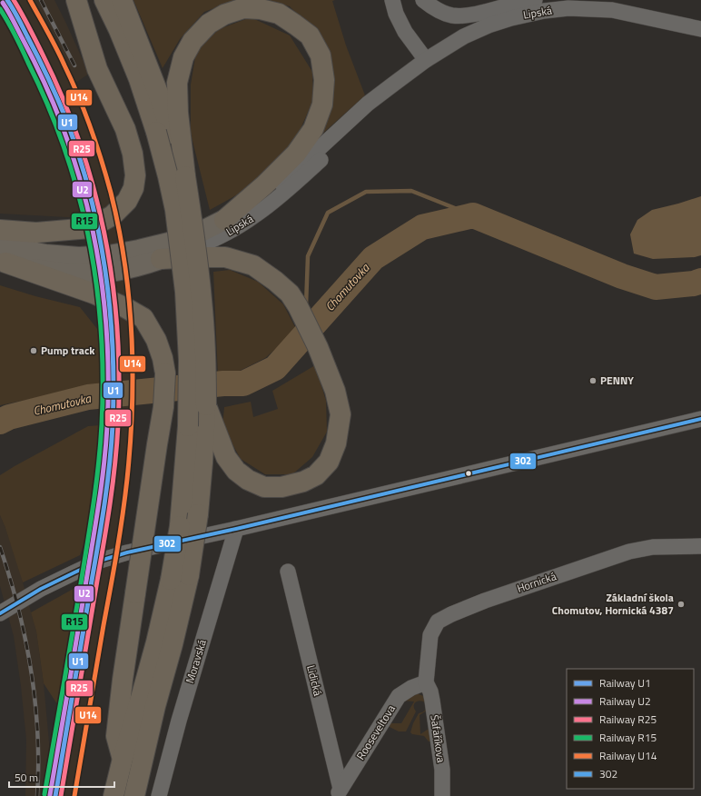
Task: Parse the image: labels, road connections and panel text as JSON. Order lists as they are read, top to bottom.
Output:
{
  "streets": {
    "main road": ["Lipská"],
    "street": [
      "Hornická",
      "Moravská",
      "Lidická",
      "Rooseveltova",
      "Šafaříkova"
    ]
  },
  "crossings": [
    ["Hornická", "Rooseveltova"],
    ["Hornická", "Šafaříkova"],
    ["Lidická", "Rooseveltova"],
    ["Rooseveltova", "Šafaříkova"]
  ],
  "water": ["Chomutovka"],
  "places": ["Pump track", "PENNY", "Základní škola Chomutov, Hornická 4387"],
  "lines": [
    "rail line U1",
    "rail line R25",
    "rail line U14",
    "rail line U2",
    "rail line R15",
    "transit line 302"
  ],
  "legend": [
    "Railway U1",
    "Railway U2",
    "Railway R25",
    "Railway R15",
    "Railway U14",
    "302"
  ],
  "scale_bar": "50 m"
}
